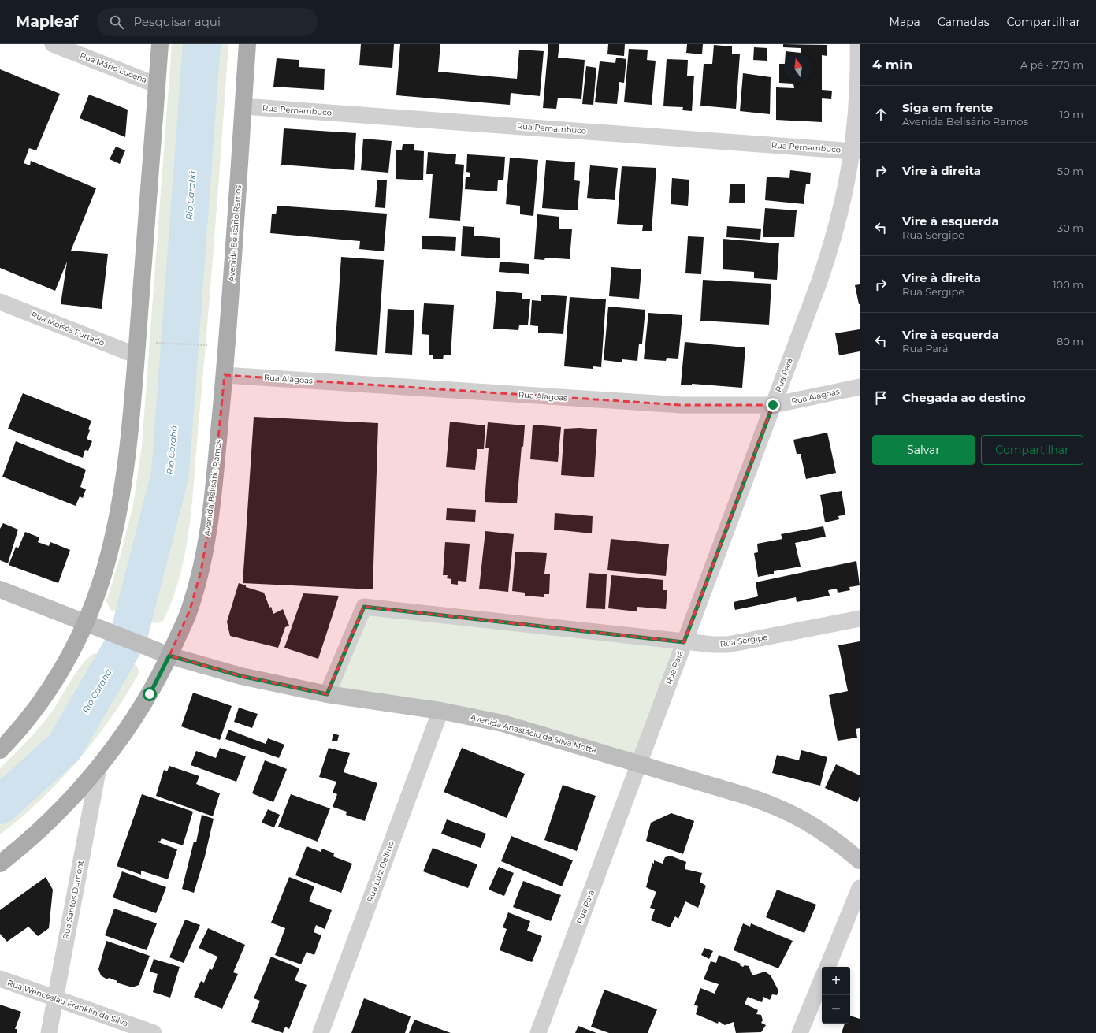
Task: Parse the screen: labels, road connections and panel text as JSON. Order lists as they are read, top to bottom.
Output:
{
  "streets": {
    "main road": ["Avenida Belisário Ramos", "Avenida Anastácio da Silva Motta"],
    "street": [
      "Rua Mário Lucena",
      "Rua Pernambuco",
      "Rua Moisés Furtado",
      "Rua Pará",
      "Rua Alagoas",
      "Rua Sergipe",
      "Rua Luiz Delfino",
      "Rua Santos Dumont",
      "Rua Wenceslau Franklin da Silva"
    ]
  },
  "crossings": [
    ["Rua Pernambuco", "Avenida Belisário Ramos"],
    ["Rua Pernambuco", "Rua Pará"],
    ["Avenida Belisário Ramos", "Rua Alagoas"],
    ["Avenida Belisário Ramos", "Avenida Anastácio da Silva Motta"],
    ["Avenida Belisário Ramos", "Rua Santos Dumont"],
    ["Rua Pará", "Rua Alagoas"],
    ["Rua Pará", "Rua Sergipe"],
    ["Rua Pará", "Avenida Anastácio da Silva Motta"],
    ["Rua Sergipe", "Avenida Anastácio da Silva Motta"],
    ["Avenida Anastácio da Silva Motta", "Rua Luiz Delfino"],
    ["Rua Santos Dumont", "Rua Wenceslau Franklin da Silva"]
  ],
  "water": ["Rio Carahá"],
  "north": "top",
  "page": {
    "header": "Mapleaf",
    "search": "Pesquisar aqui",
    "nav": ["Mapa", "Camadas", "Compartilhar"],
    "heading": ["4 min", "A pé · 270 m"],
    "list": [
      ["Siga em frente", "Avenida Belisário Ramos", "10 m"],
      ["Vire à direita", "50 m"],
      ["Vire à esquerda", "Rua Sergipe", "30 m"],
      ["Vire à direita", "Rua Sergipe", "100 m"],
      ["Vire à esquerda", "Rua Pará", "80 m"],
      "Chegada ao destino"
    ],
    "buttons": ["Salvar", "Compartilhar"],
    "map_buttons": ["+", "−"]
  }
}
